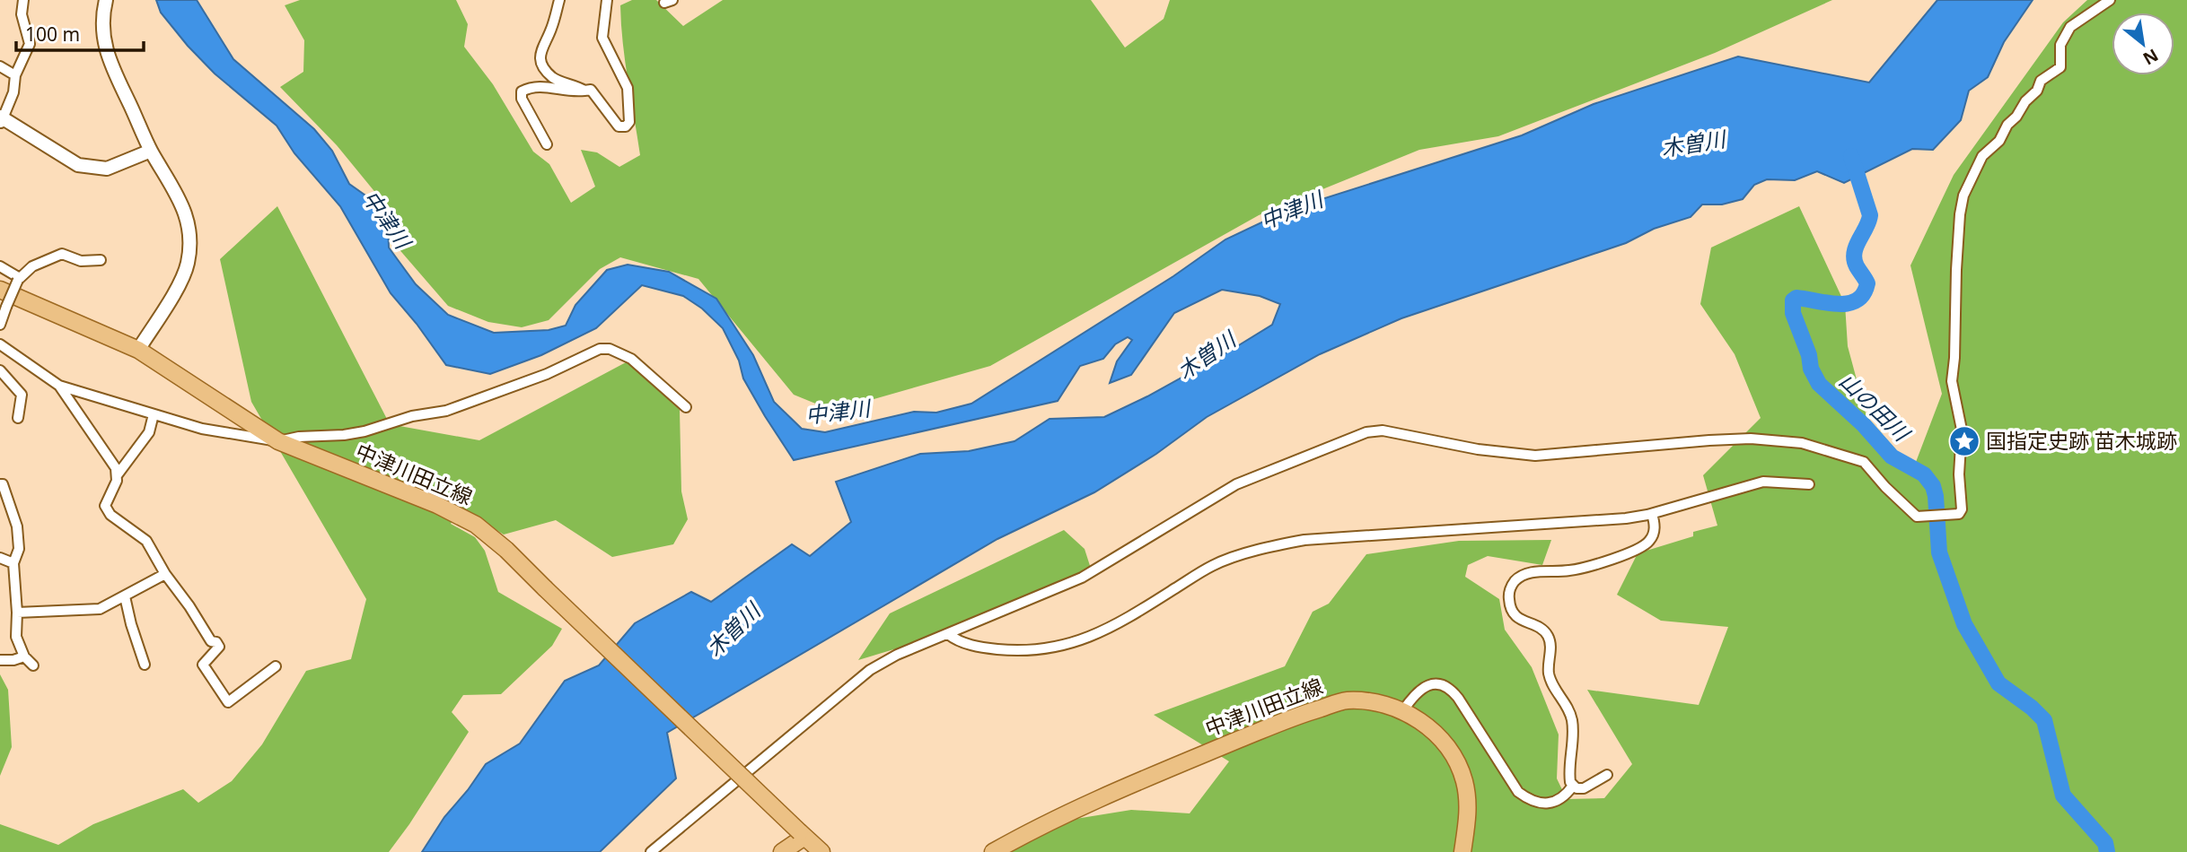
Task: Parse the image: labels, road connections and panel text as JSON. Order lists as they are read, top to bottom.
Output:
{
  "streets": {
    "main road": ["中津川田立線"]
  },
  "water": ["木曽川", "中津川", "山の田川"],
  "places": {
    "place": ["国指定史跡 苗木城跡"]
  },
  "scale_bar": "100 m",
  "north": "bottom right"
}
